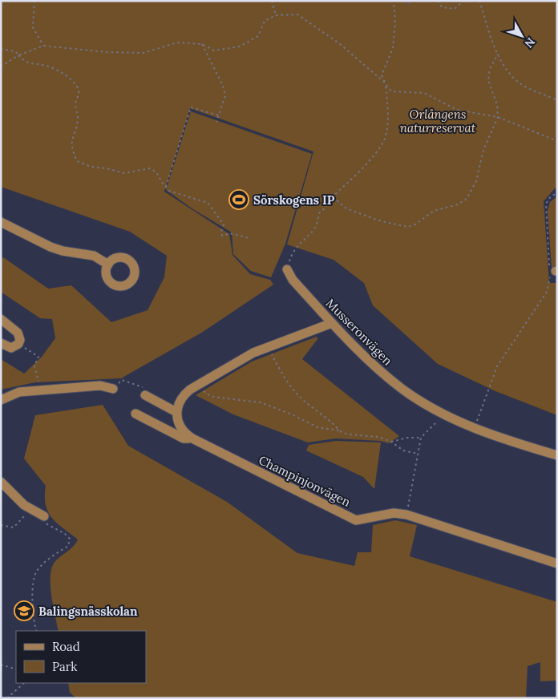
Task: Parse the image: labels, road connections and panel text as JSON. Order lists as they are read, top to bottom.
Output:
{
  "streets": {
    "street": ["Musseronvägen", "Champinjonvägen"]
  },
  "parks": ["Orlångens naturreservat"],
  "places": {
    "sports": ["Sörskogens IP"],
    "school or university": ["Balingsnässkolan"]
  },
  "legend": ["Road", "Park"],
  "north": "bottom right"
}
